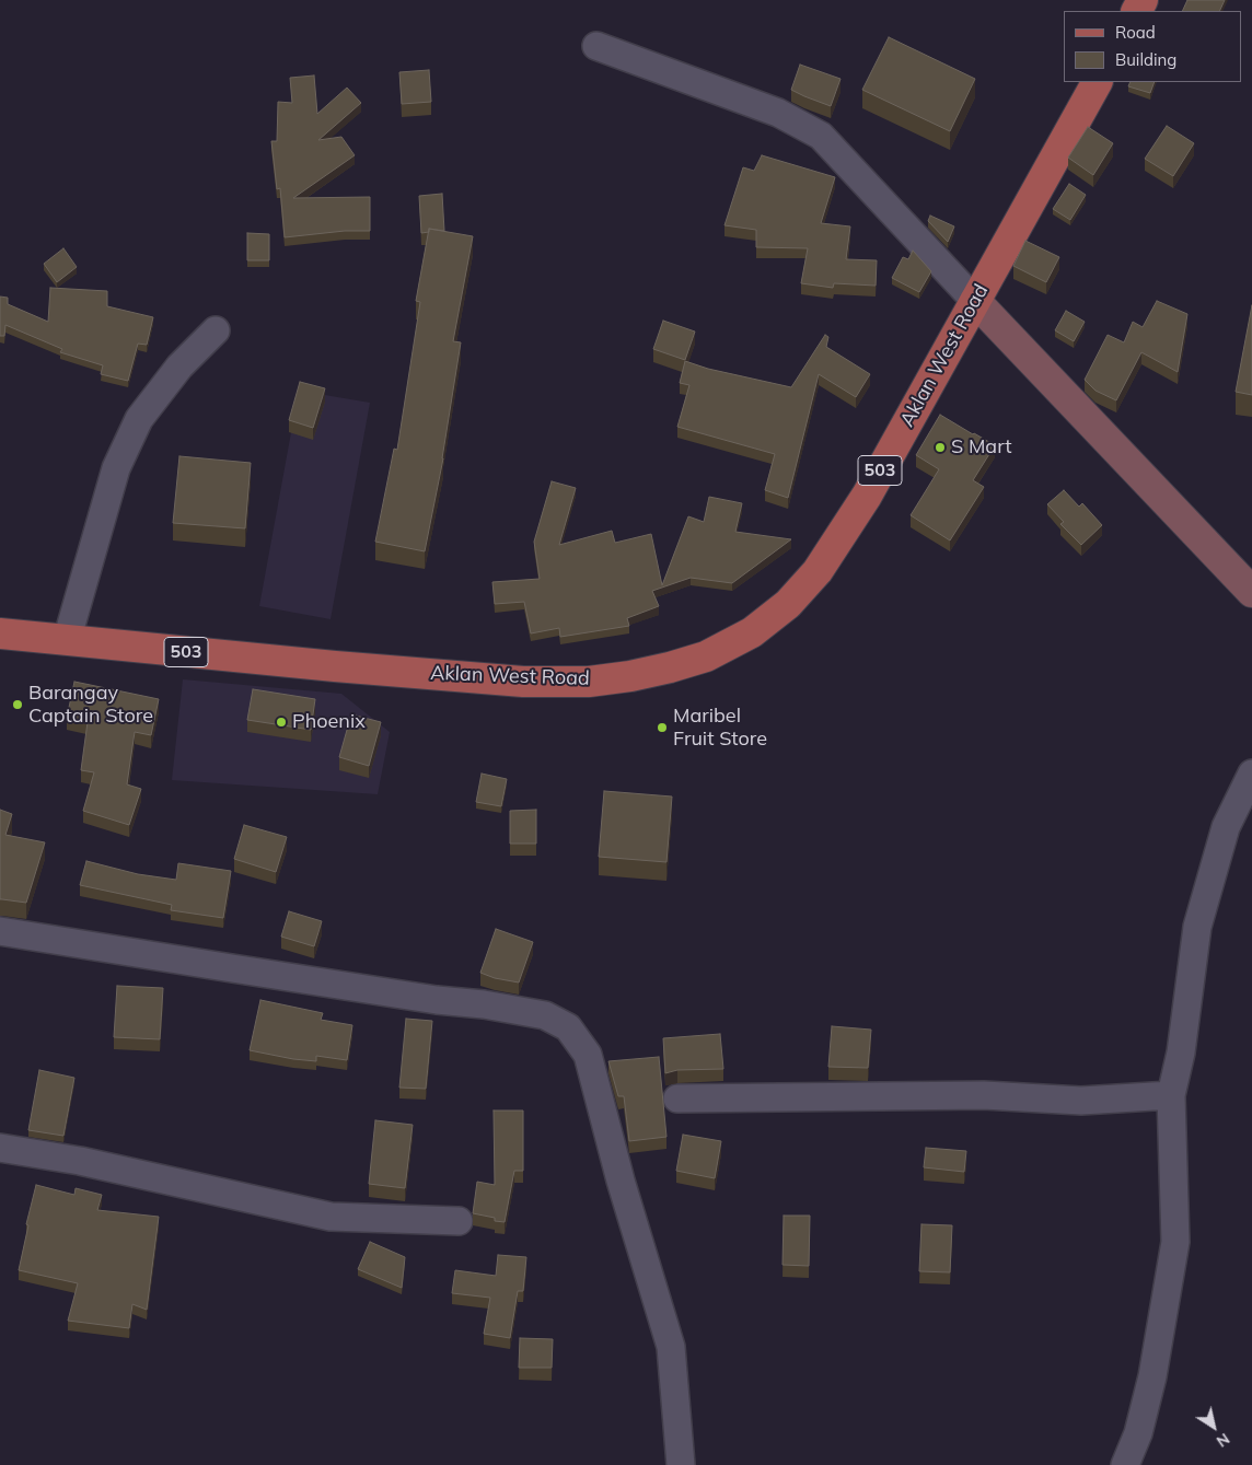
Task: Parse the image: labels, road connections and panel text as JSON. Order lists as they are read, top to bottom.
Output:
{
  "streets": {
    "main road": ["Aklan West Road", "503"]
  },
  "places": [
    "S Mart",
    "Barangay Captain Store",
    "Phoenix",
    "Maribel Fruit Store"
  ],
  "legend": ["Road", "Building"],
  "north": "bottom right"
}
